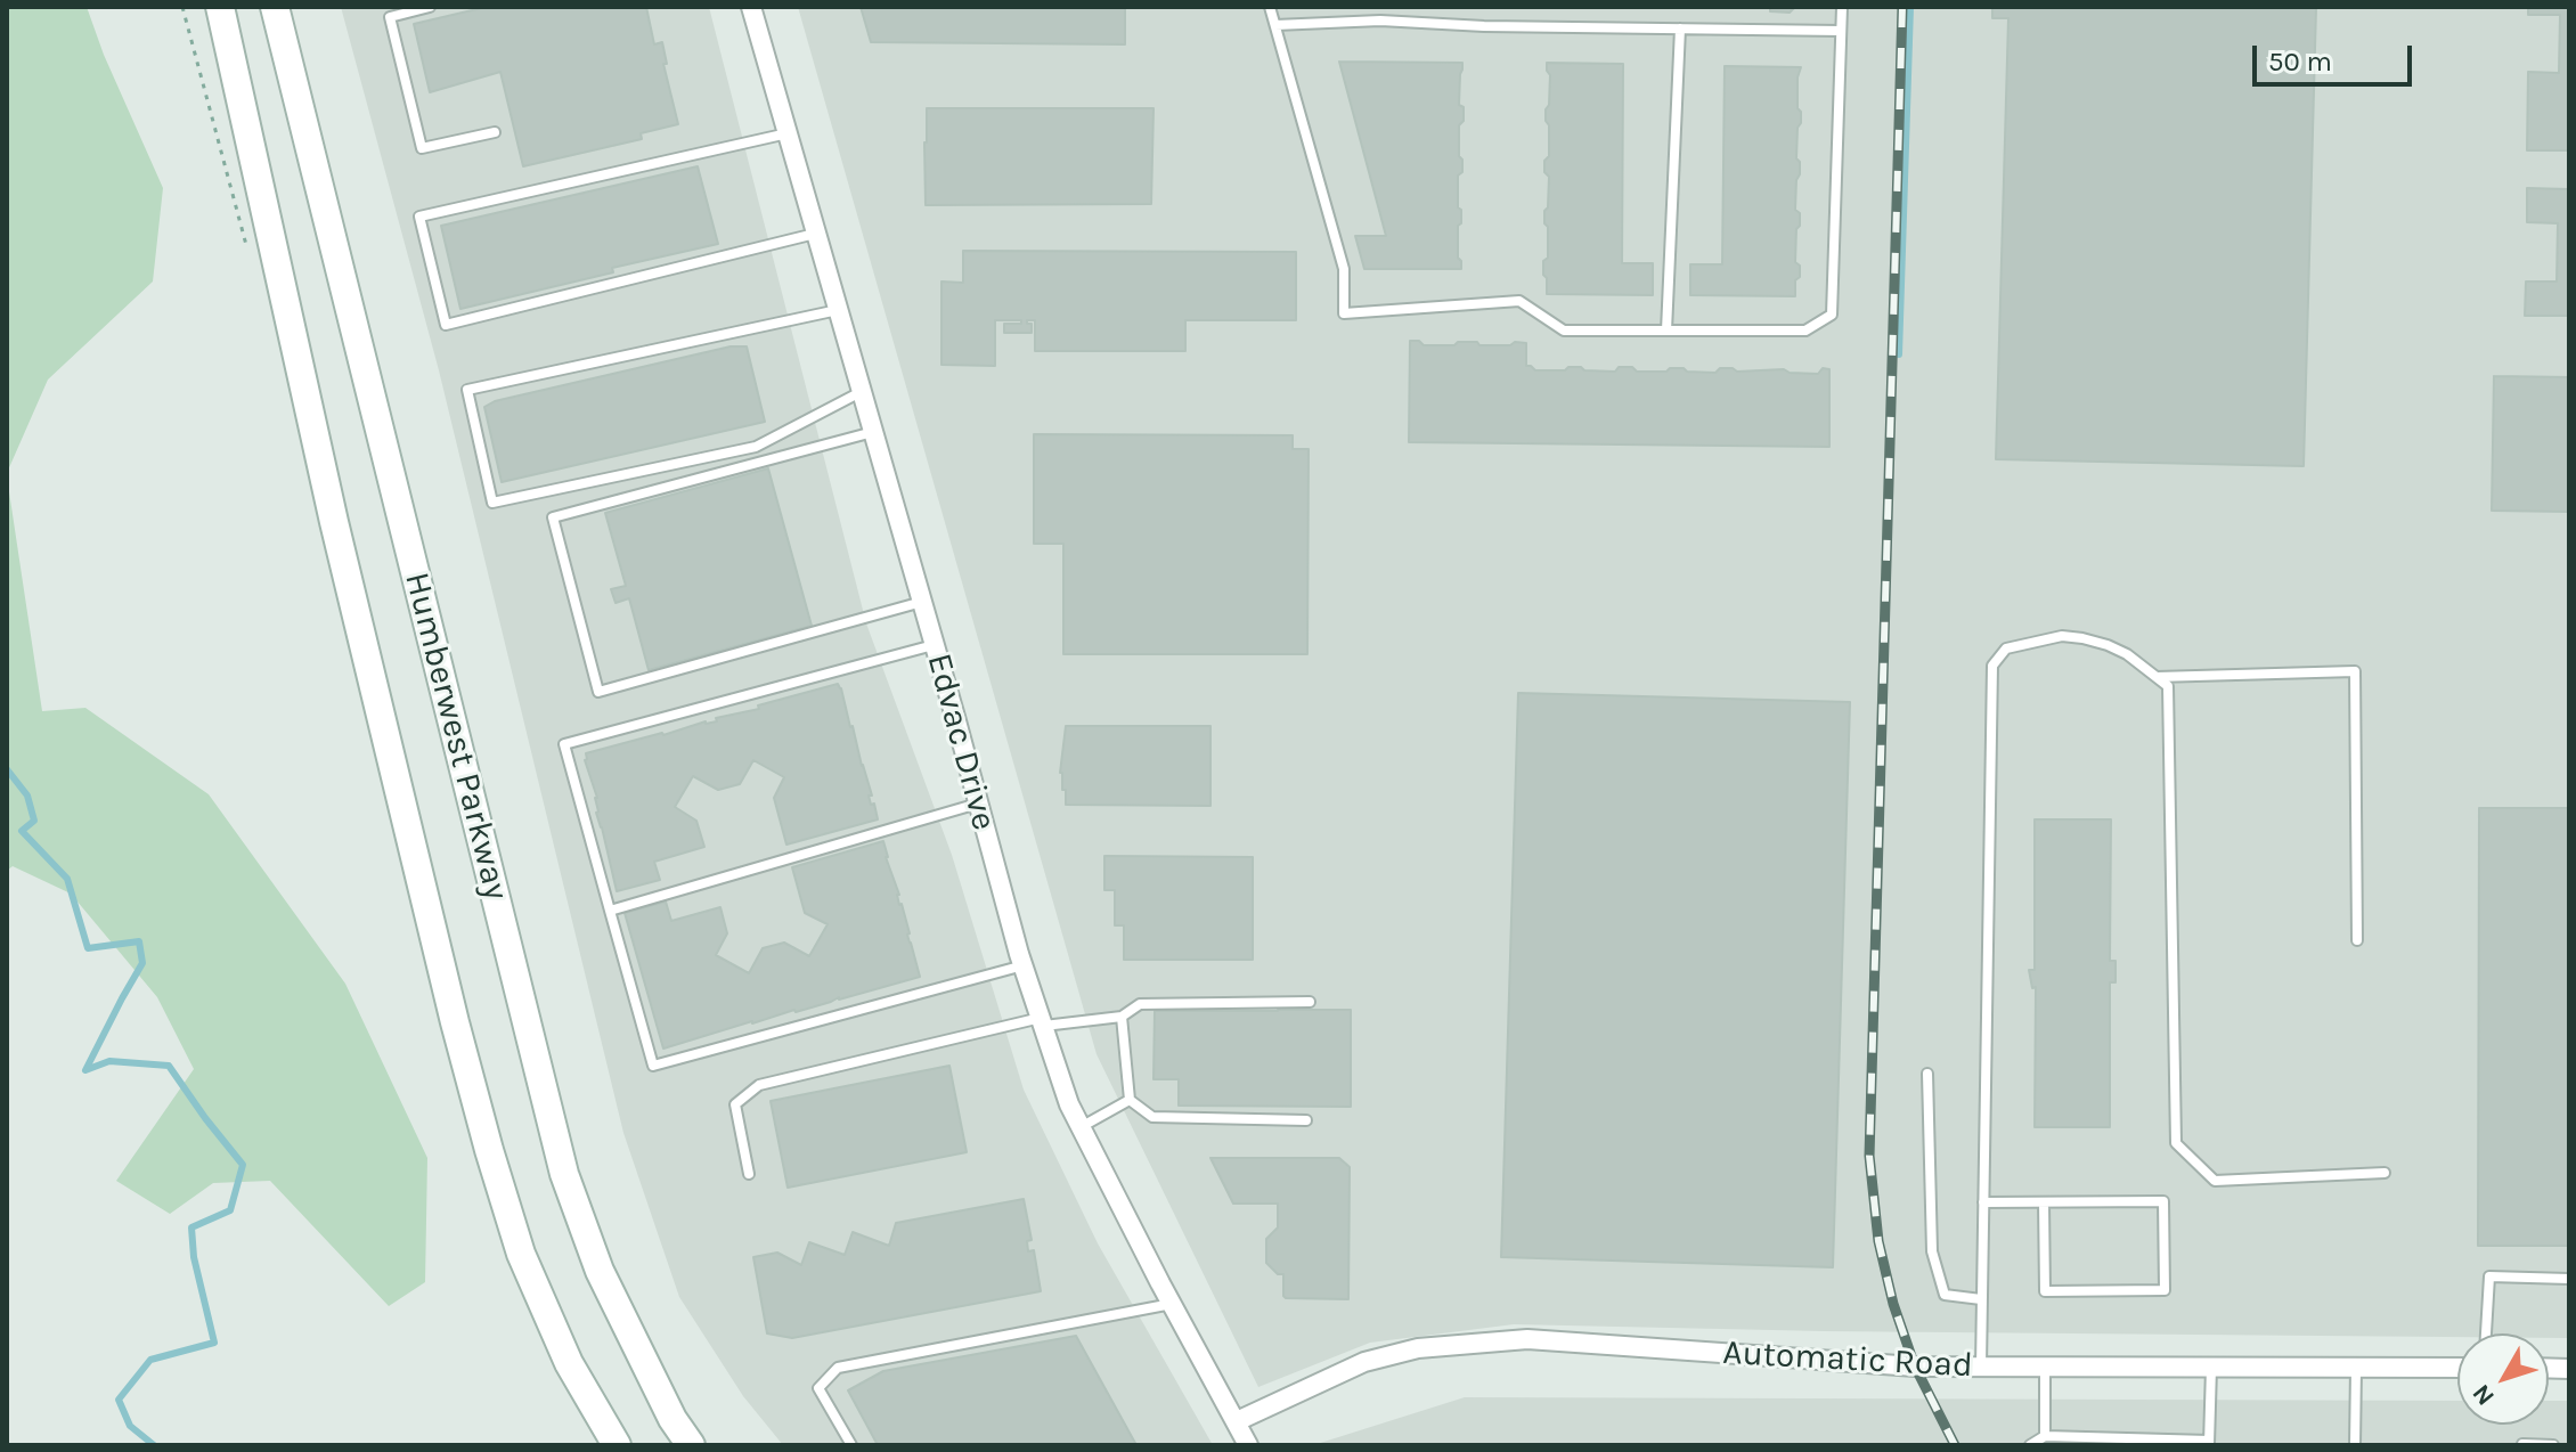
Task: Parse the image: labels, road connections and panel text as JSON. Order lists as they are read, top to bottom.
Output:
{
  "streets": {
    "main road": ["Humberwest Parkway"],
    "street": ["Edvac Drive", "Automatic Road"]
  },
  "crossings": [
    ["Edvac Drive", "Automatic Road"]
  ],
  "scale_bar": "50 m",
  "north": "bottom left"
}
